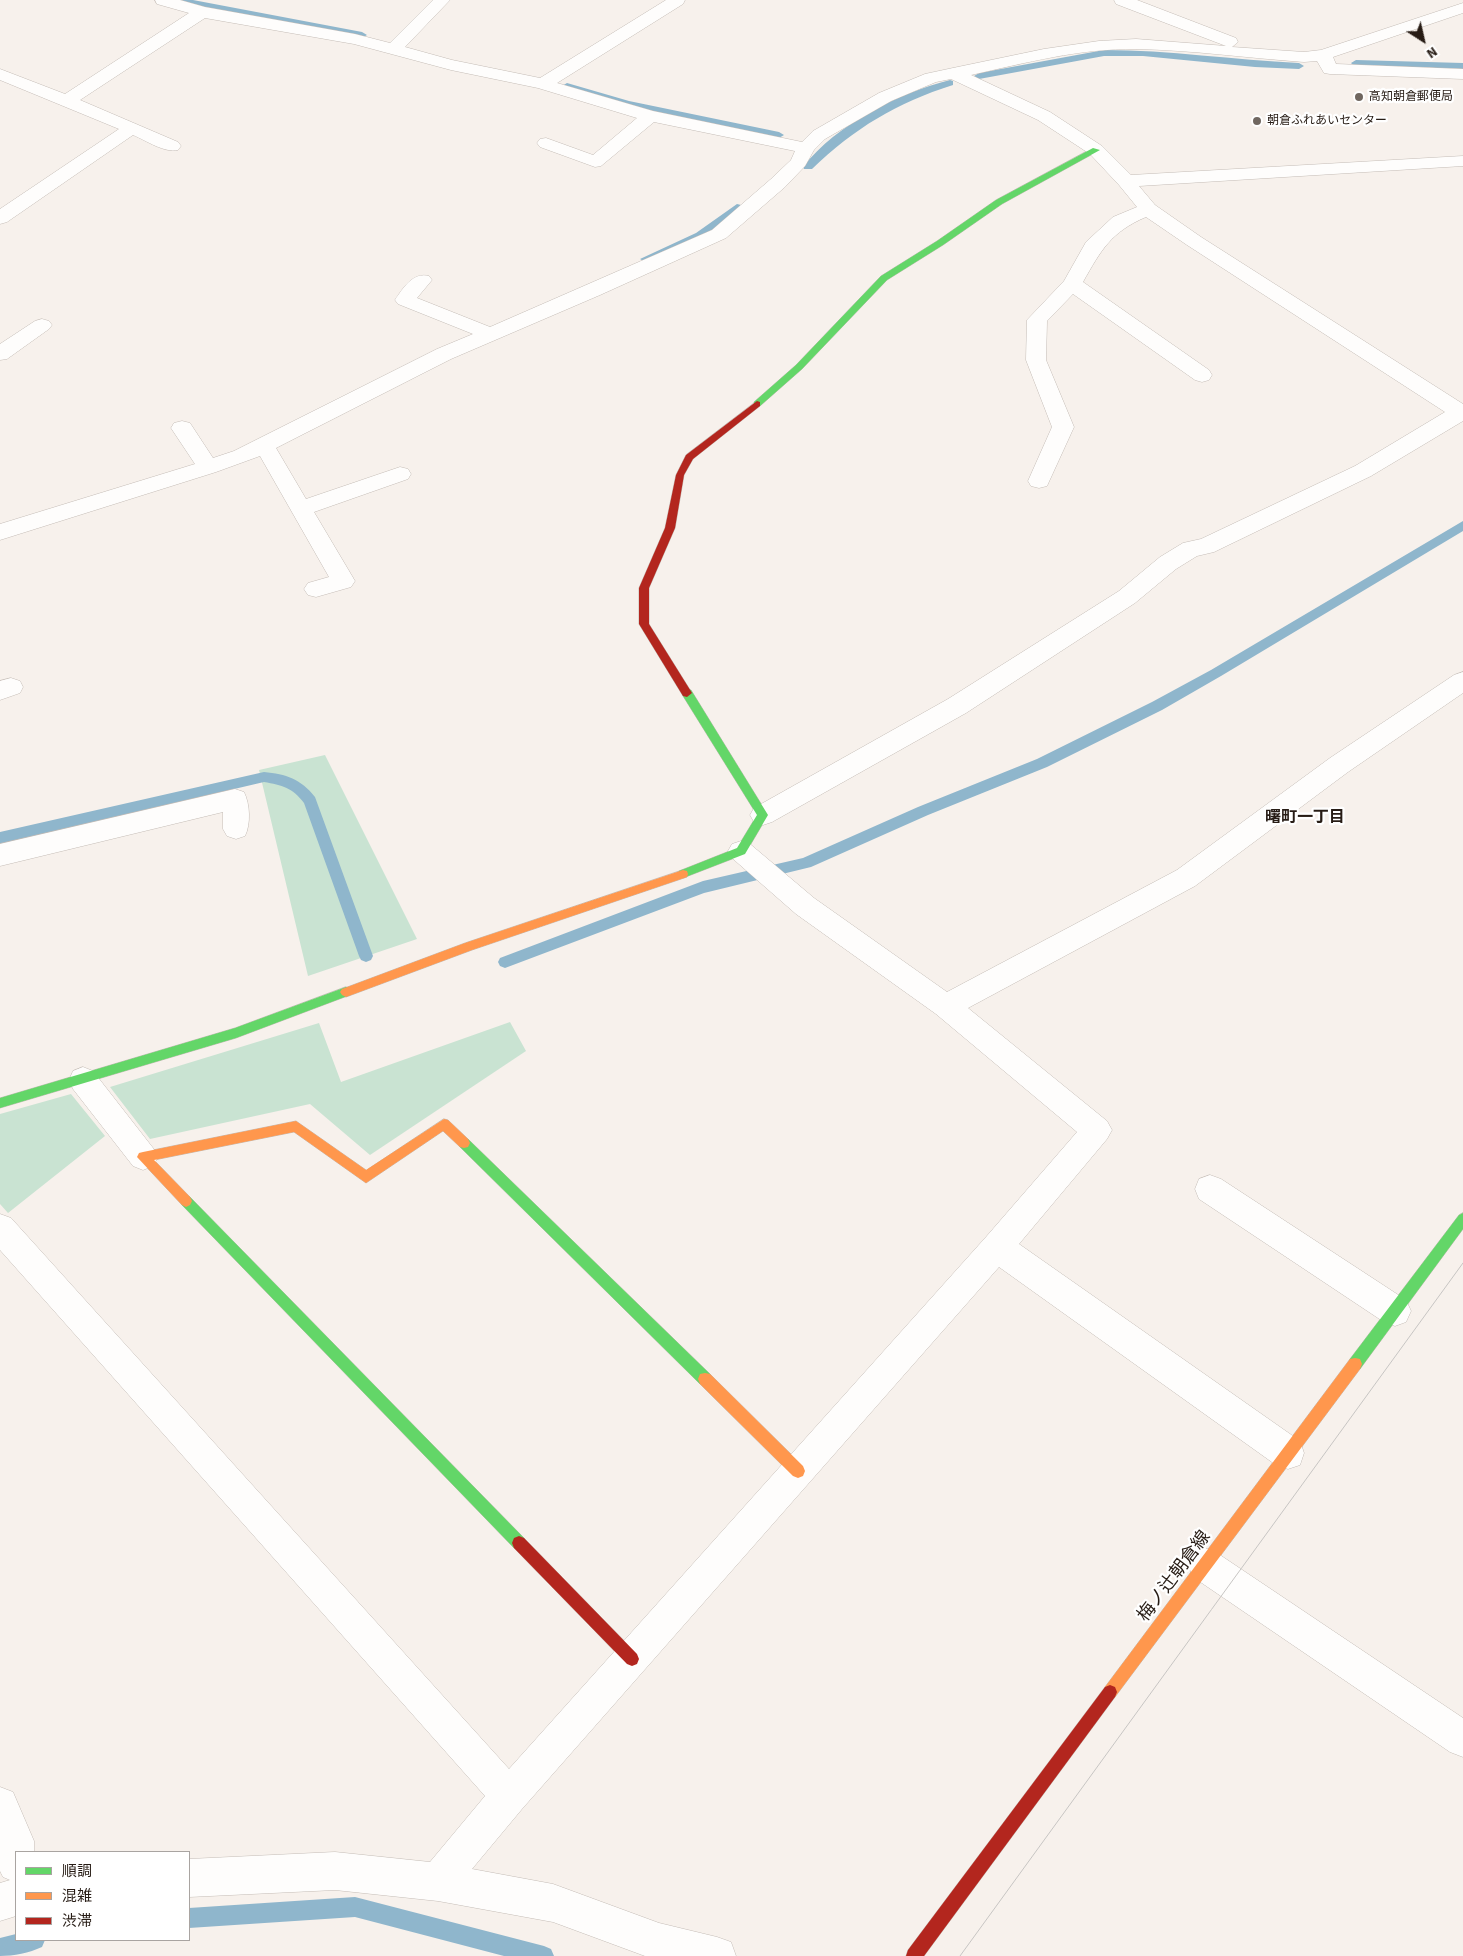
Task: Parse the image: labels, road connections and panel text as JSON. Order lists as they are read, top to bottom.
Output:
{
  "streets": {
    "street": ["梅ノ辻朝倉線"]
  },
  "districts": ["曙町一丁目"],
  "places": ["高知朝倉郵便局", "朝倉ふれあいセンター"],
  "legend": ["順調", "混雑", "渋滞"],
  "north": "bottom right"
}
